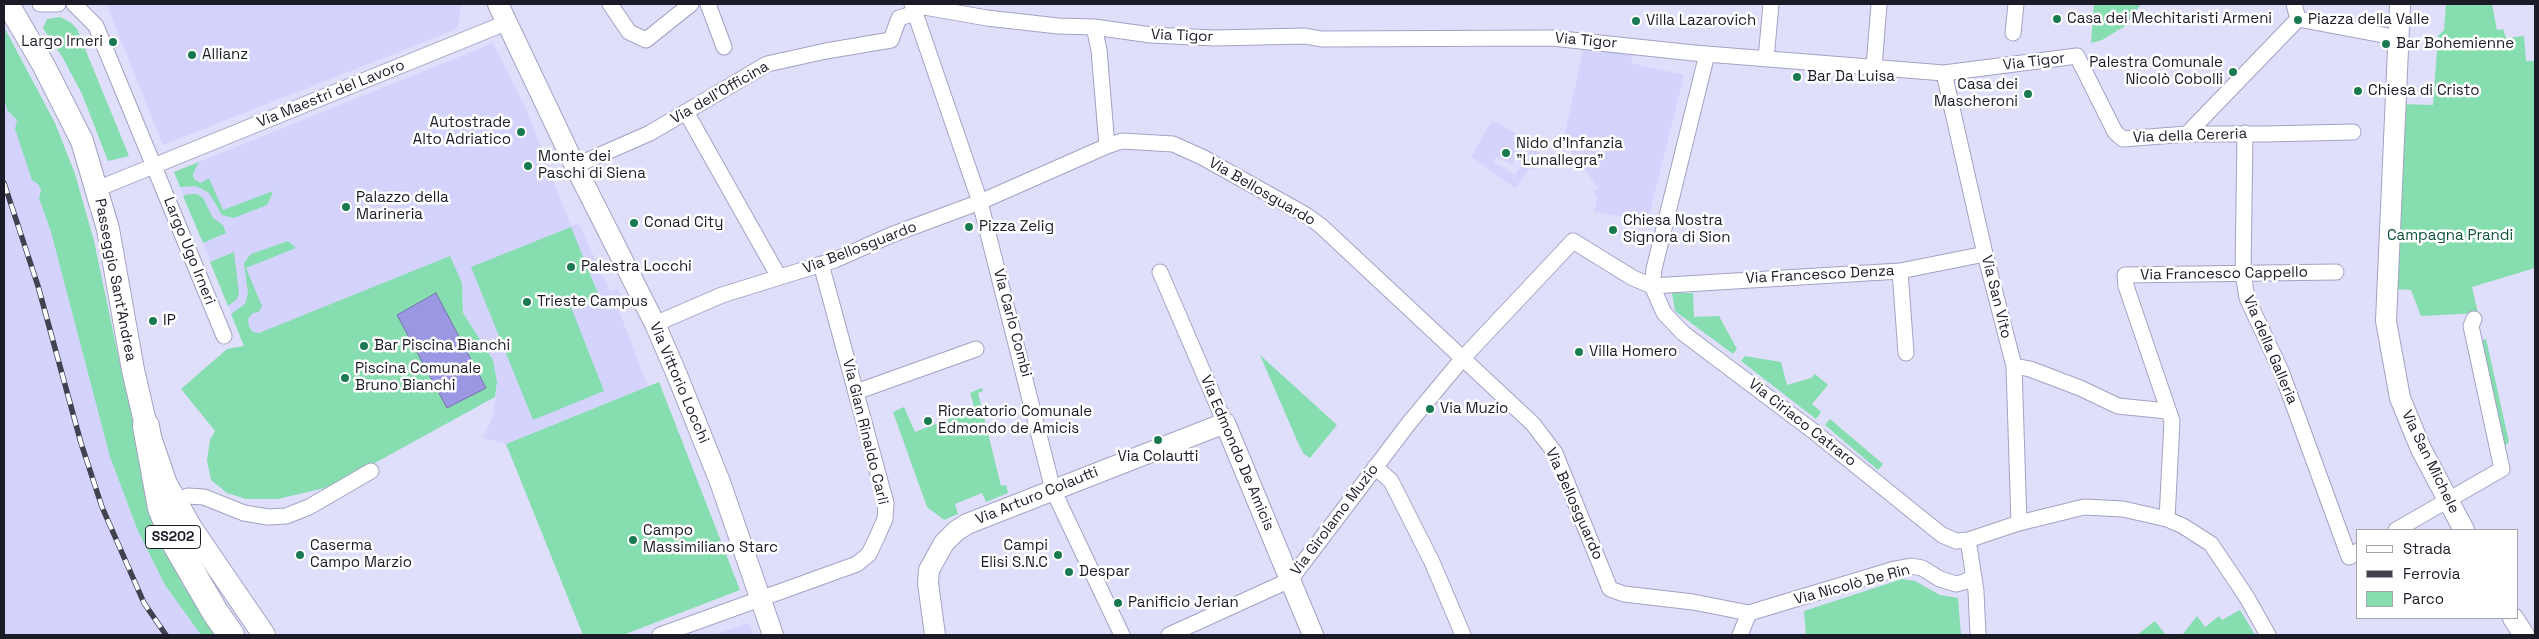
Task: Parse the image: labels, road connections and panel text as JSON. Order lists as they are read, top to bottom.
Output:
{
  "streets": {
    "highway": ["SS202"],
    "main road": ["Passeggio Sant'Andrea"],
    "street": [
      "Via Tigor",
      "Via dell'Officina",
      "Via Maestri del Lavoro",
      "Via della Cereria",
      "Via Bellosguardo",
      "Largo Ugo Irneri",
      "Via Francesco Cappello",
      "Via Francesco Denza",
      "Via San Vito",
      "Via Carlo Combi",
      "Via della Galleria",
      "Via Vittorio Locchi",
      "Via Ciriaco Catraro",
      "Via Gian Rinaldo Carli",
      "Via Edmondo De Amicis",
      "Via San Michele",
      "Via Arturo Colautti",
      "Via Girolamo Muzio",
      "Via Nicolò De Rin"
    ]
  },
  "crossings": [
    ["Via Tigor", "Via dell'Officina"],
    ["Via Tigor", "Via della Cereria"],
    ["Via Tigor", "Via San Vito"],
    ["Via Tigor", "Via Carlo Combi"],
    ["Via dell'Officina", "Via Carlo Combi"],
    ["Via dell'Officina", "Via Vittorio Locchi"],
    ["Via Maestri del Lavoro", "Largo Ugo Irneri"],
    ["Via Maestri del Lavoro", "Via Vittorio Locchi"],
    ["Via della Cereria", "Via della Galleria"],
    ["Via Bellosguardo", "Via Carlo Combi"],
    ["Via Bellosguardo", "Via Vittorio Locchi"],
    ["Via Bellosguardo", "Via Gian Rinaldo Carli"],
    ["Via Bellosguardo", "Via Girolamo Muzio"],
    ["Via Bellosguardo", "Via Nicolò De Rin"],
    ["Via Francesco Cappello", "Via della Galleria"],
    ["Via Francesco Denza", "Via San Vito"],
    ["Via Francesco Denza", "Via Ciriaco Catraro"],
    ["Via Francesco Denza", "Via Girolamo Muzio"],
    ["Passeggio Sant'Andrea", "SS202"],
    ["Via Carlo Combi", "Via Arturo Colautti"],
    ["Via Vittorio Locchi", "Via Gian Rinaldo Carli"],
    ["Via Ciriaco Catraro", "Via Girolamo Muzio"],
    ["Via Edmondo De Amicis", "Via Arturo Colautti"],
    ["Via Edmondo De Amicis", "Via Girolamo Muzio"]
  ],
  "parks": ["Campagna Prandi"],
  "places": [
    "Casa dei Mechitaristi Armeni",
    "Piazza della Valle",
    "Villa Lazarovich",
    "Largo Irneri",
    "Bar Bohemienne",
    "Allianz",
    "Palestra Comunale Nicolò Cobolli",
    "Bar Da Luisa",
    "Chiesa di Cristo",
    "Casa dei Mascheroni",
    "Autostrade Alto Adriatico",
    "Nido d'Infanzia \"Lunallegra\"",
    "Monte dei Paschi di Siena",
    "Palazzo della Marineria",
    "Conad City",
    "Pizza Zelig",
    "Chiesa Nostra Signora di Sion",
    "Palestra Locchi",
    "Trieste Campus",
    "IP",
    "Bar Piscina Bianchi",
    "Villa Homero",
    "Piscina Comunale Bruno Bianchi",
    "Via Muzio",
    "Ricreatorio Comunale Edmondo de Amicis",
    "Via Colautti",
    "Campo Massimiliano Starc",
    "Caserma Campo Marzio",
    "Campi Elisi S.N.C",
    "Despar",
    "Panificio Jerian"
  ],
  "legend": ["Strada", "Ferrovia", "Parco"]
}
